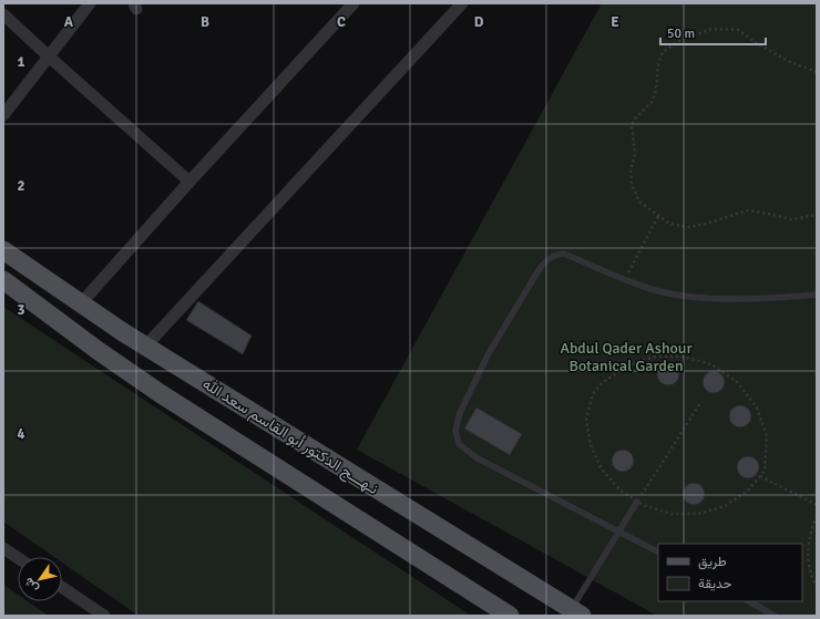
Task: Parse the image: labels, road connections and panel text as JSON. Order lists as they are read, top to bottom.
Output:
{
  "streets": {
    "main road": ["نـهـــج الدكتور أبو القاسم سعد الله"]
  },
  "parks": ["Abdul Qader Ashour Botanical Garden"],
  "legend": ["طريق", "حديقة"],
  "scale_bar": "50 m",
  "north": "bottom left",
  "grid": {
    "columns": [
      "A",
      "B",
      "C",
      "D",
      "E"
    ],
    "rows": [
      "1",
      "2",
      "3",
      "4"
    ]
  }
}
